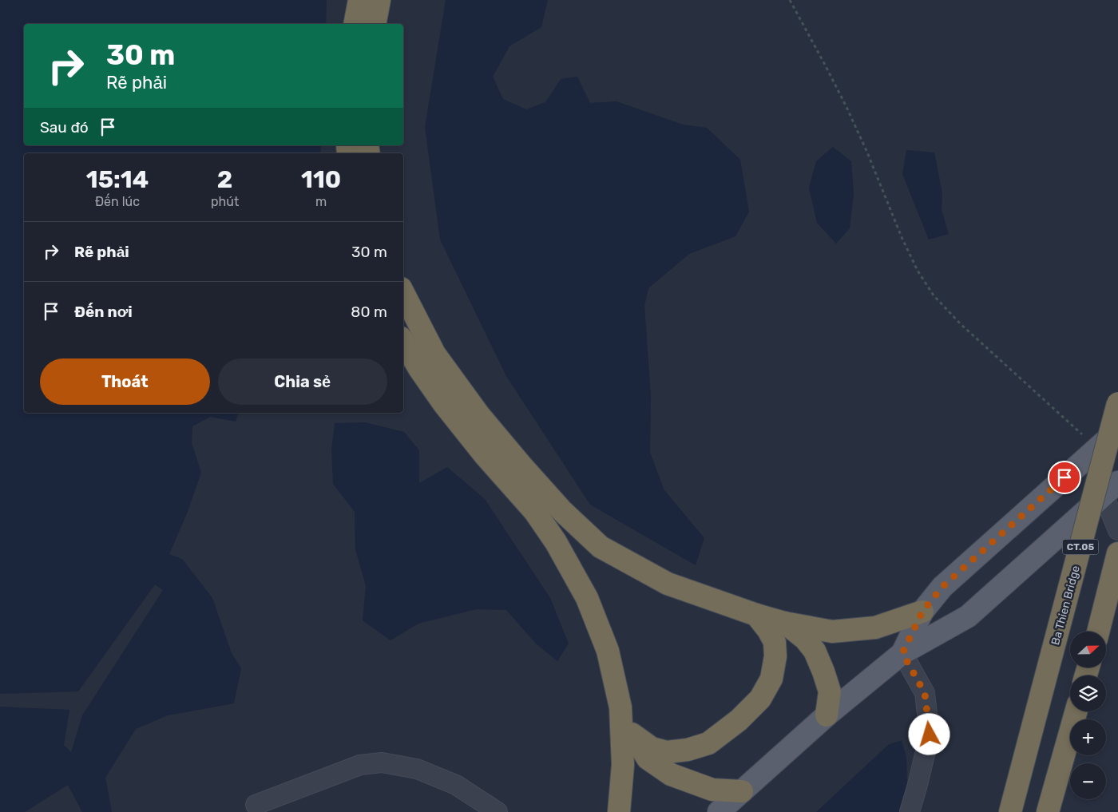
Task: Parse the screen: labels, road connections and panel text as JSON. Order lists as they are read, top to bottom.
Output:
{
  "streets": {
    "highway": ["CT.05", "Ba Thien Bridge"]
  },
  "north": "right",
  "page": {
    "turn": ["30 m", "Rẽ phải"],
    "then": "Sau đó",
    "eta": [
      "15:14",
      "Đến lúc",
      "2",
      "phút",
      "110",
      "m"
    ],
    "list": [
      {
        "name": "Rẽ phải",
        "value": "30 m"
      },
      {
        "name": "Đến nơi",
        "value": "80 m"
      }
    ],
    "buttons": ["Thoát", "Chia sẻ"],
    "map_buttons": ["+", "−"]
  }
}
